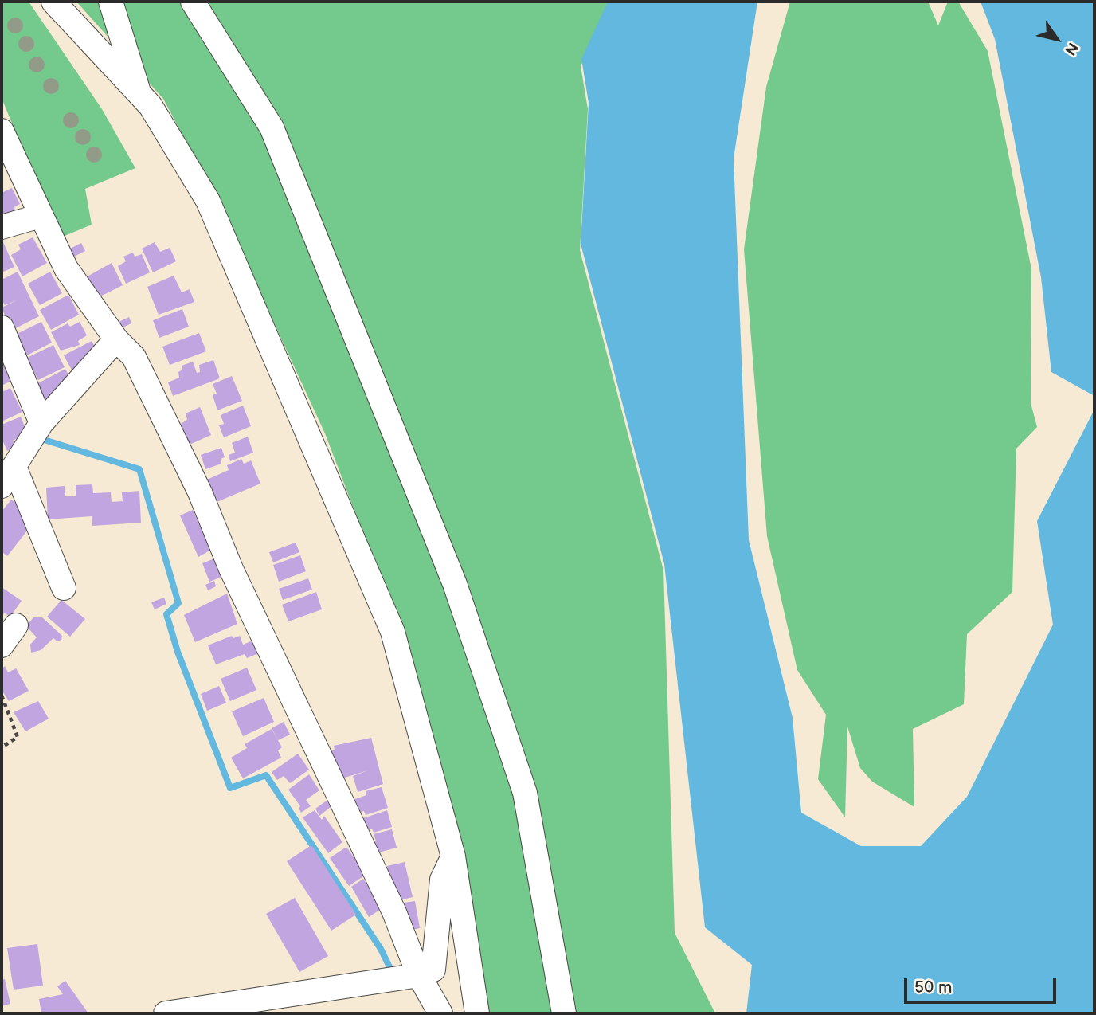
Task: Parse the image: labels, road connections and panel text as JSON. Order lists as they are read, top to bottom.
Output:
{
  "scale_bar": "50 m",
  "north": "bottom right"
}
